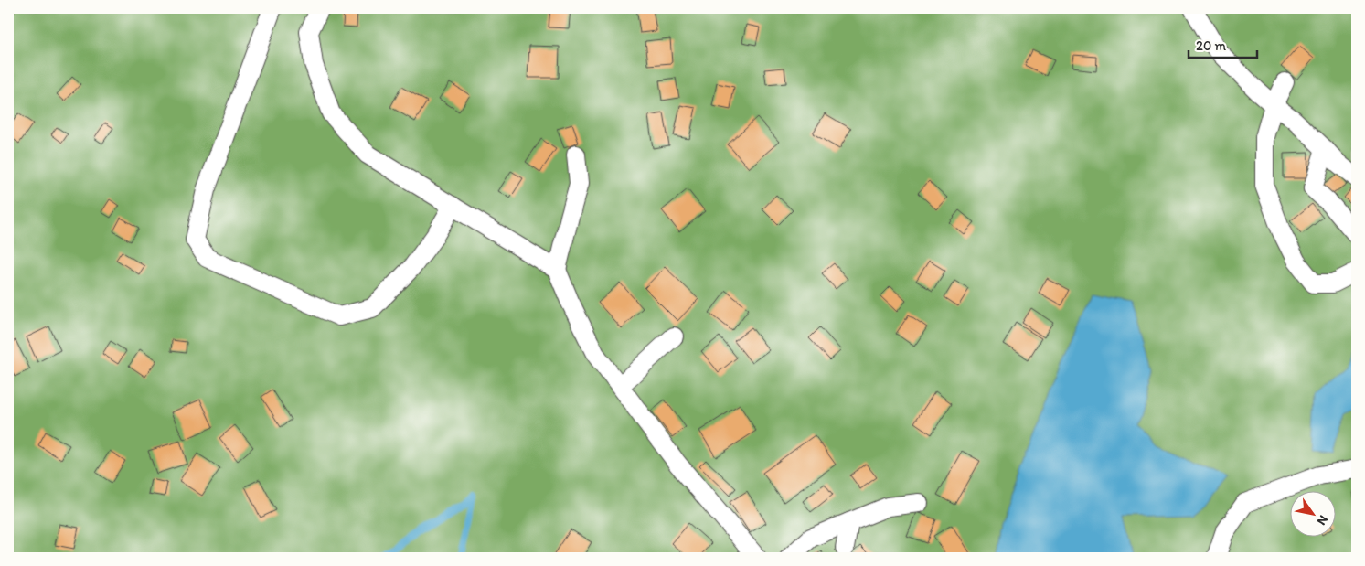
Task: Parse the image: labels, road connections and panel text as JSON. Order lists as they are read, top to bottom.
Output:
{
  "scale_bar": "20 m",
  "north": "bottom right"
}
